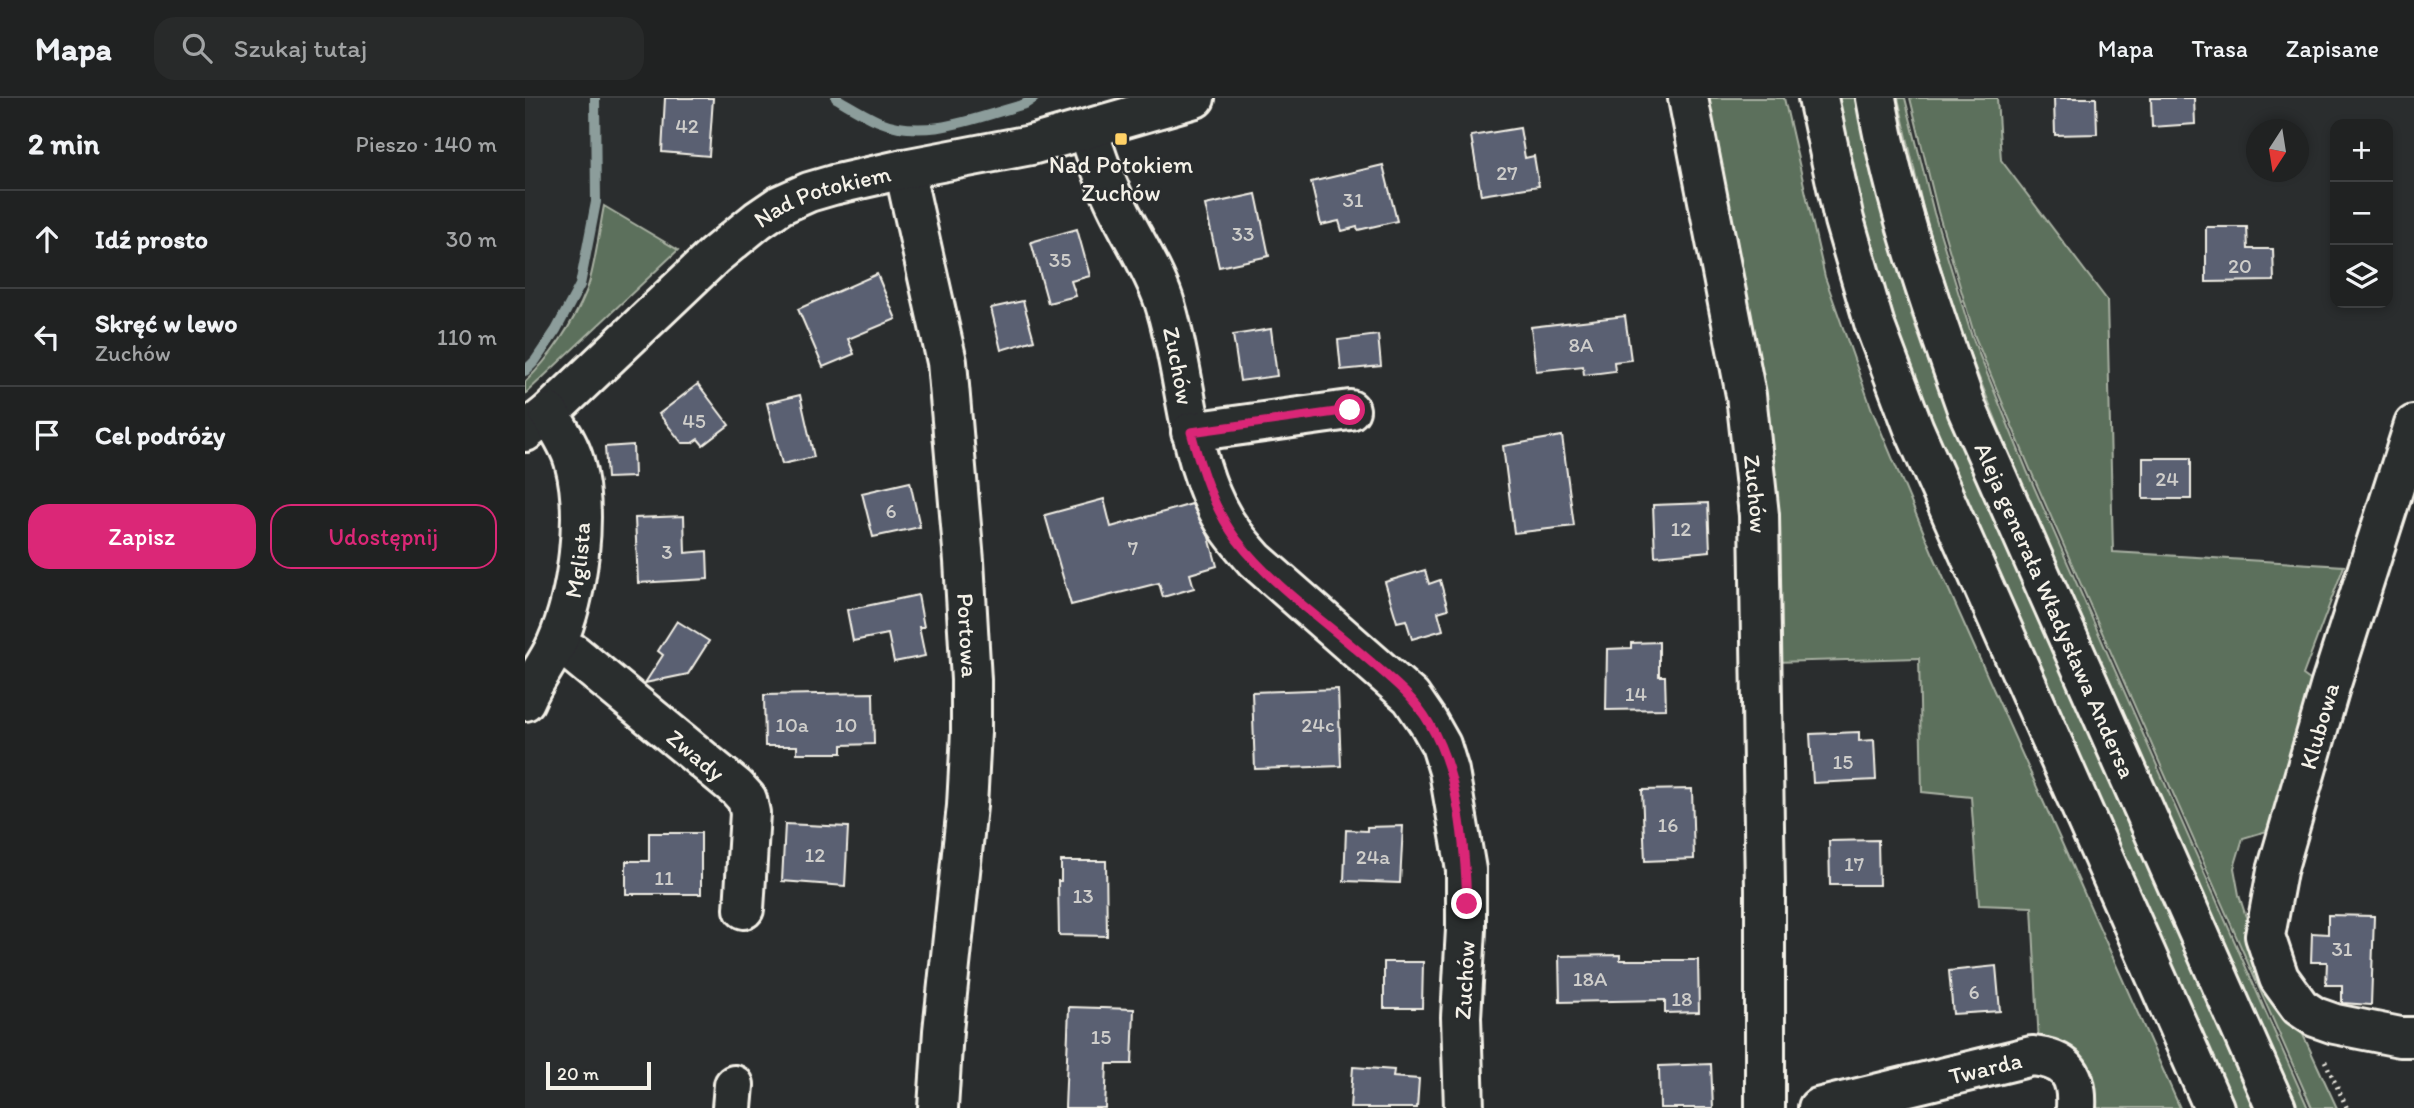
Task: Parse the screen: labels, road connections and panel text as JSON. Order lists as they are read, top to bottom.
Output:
{
  "streets": {
    "street": [
      "Nad Potokiem",
      "Zuchów",
      "Mglista",
      "Aleja generała Władysława Andersa",
      "Portowa",
      "Klubowa",
      "Zwady",
      "Twarda"
    ]
  },
  "crossings": [
    ["Nad Potokiem", "Zuchów"],
    ["Nad Potokiem", "Mglista"],
    ["Nad Potokiem", "Portowa"],
    ["Mglista", "Zwady"]
  ],
  "places": {
    "transit": ["Nad Potokiem Zuchów"]
  },
  "house_numbers": [
    "42",
    "27",
    "31",
    "33",
    "35",
    "20",
    "8A",
    "45",
    "24",
    "6",
    "12",
    "7",
    "3",
    "14",
    "10a",
    "10",
    "24c",
    "15",
    "16",
    "12",
    "24a",
    "17",
    "11",
    "13",
    "31",
    "18A",
    "6",
    "18",
    "15"
  ],
  "scale_bar": "20 m",
  "north": "bottom",
  "page": {
    "header": "Mapa",
    "search": "Szukaj tutaj",
    "nav": ["Mapa", "Trasa", "Zapisane"],
    "heading": ["2 min", "Pieszo · 140 m"],
    "map_buttons": ["+", "−"],
    "list": [
      ["Idź prosto", "30 m"],
      ["Skręć w lewo", "Zuchów", "110 m"],
      "Cel podróży"
    ],
    "buttons": ["Zapisz", "Udostępnij"],
    "scale": "20 m"
  }
}
